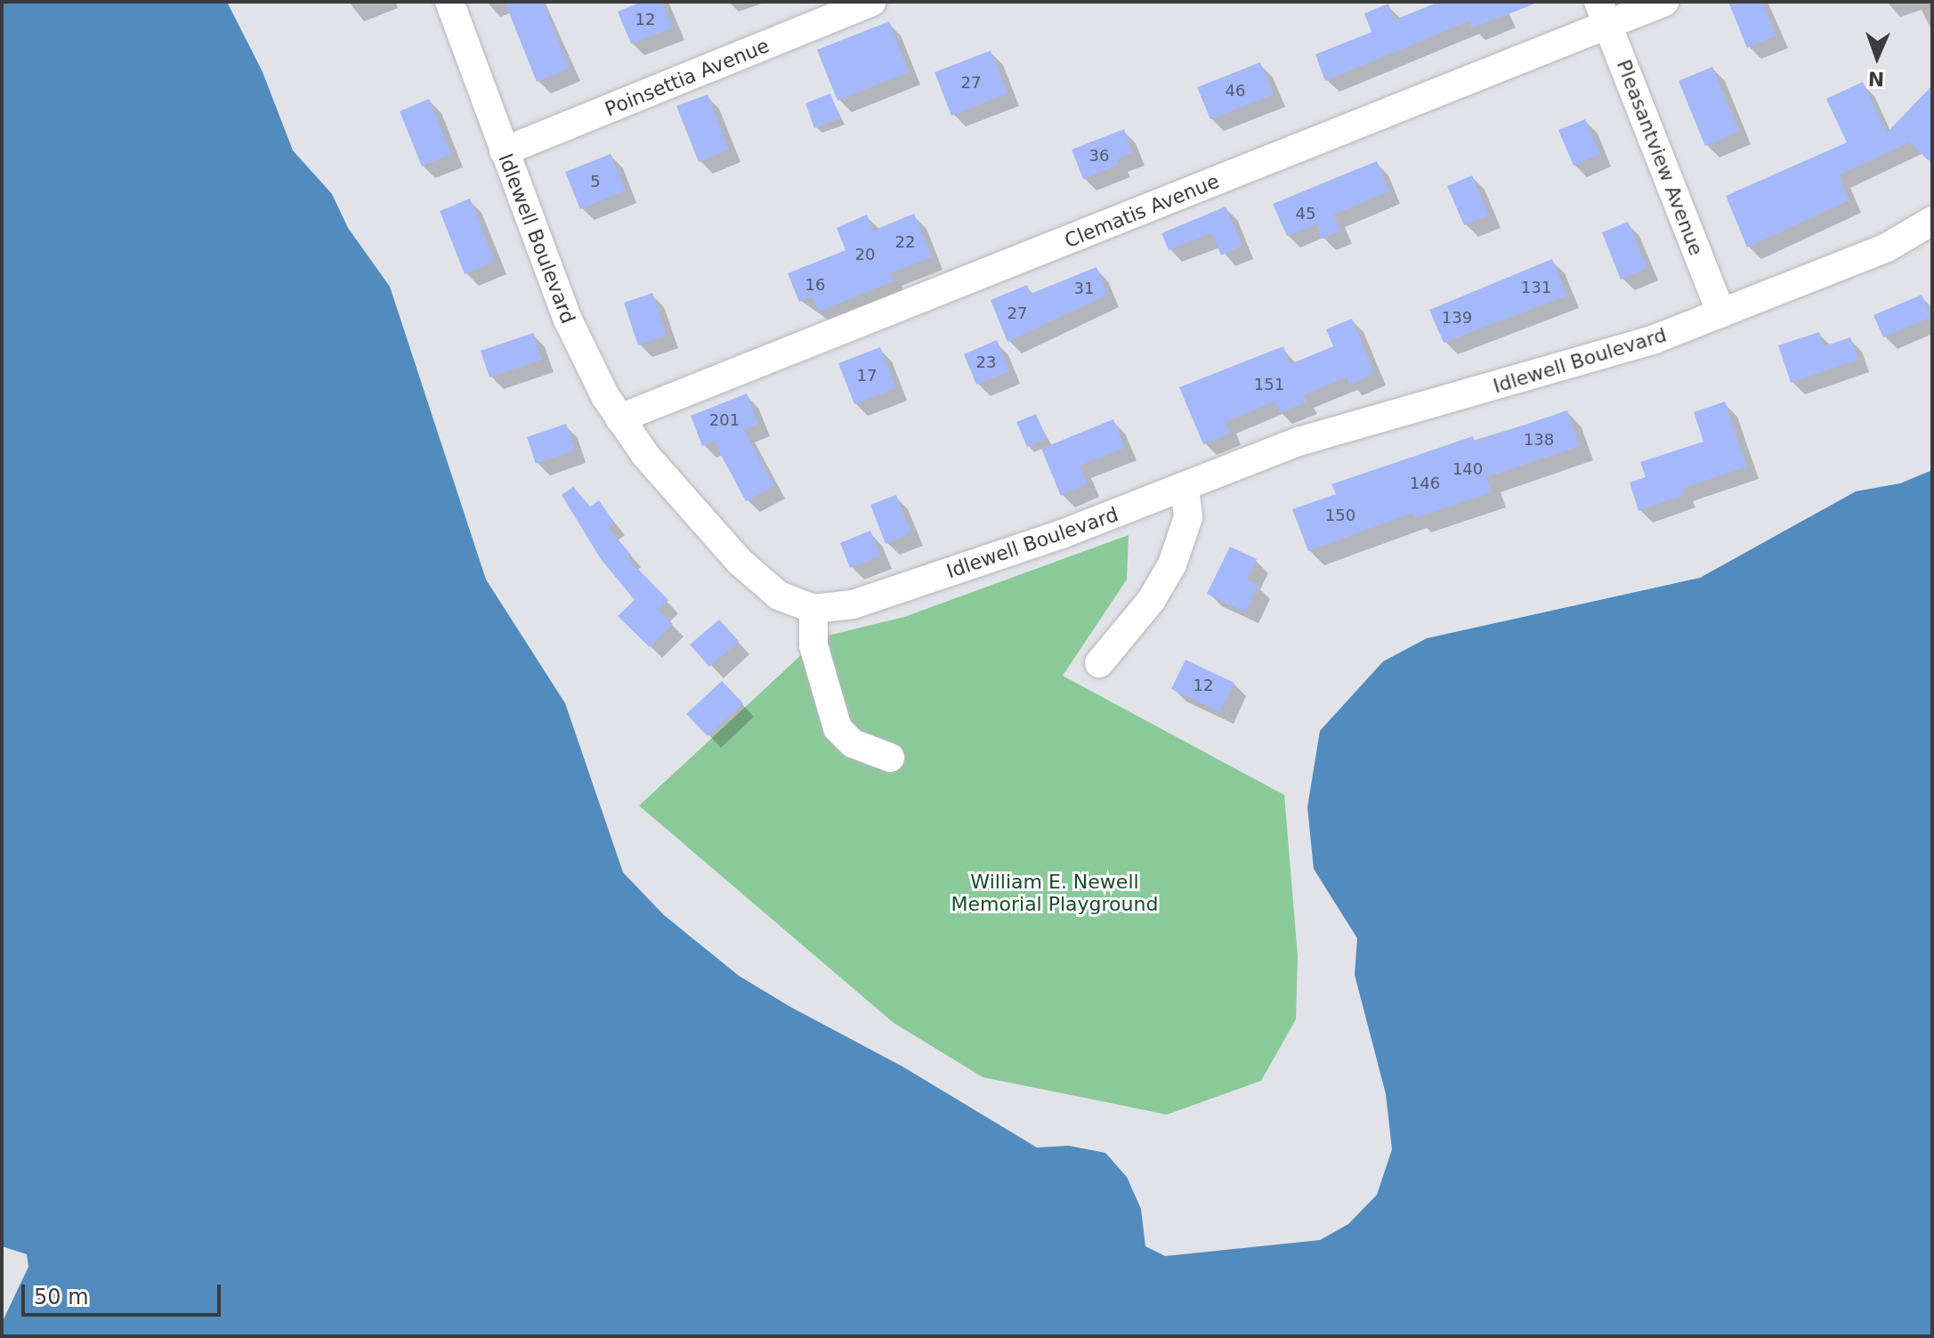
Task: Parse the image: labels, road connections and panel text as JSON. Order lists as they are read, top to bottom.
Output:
{
  "streets": {
    "street": [
      "Poinsettia Avenue",
      "Pleasantview Avenue",
      "Clematis Avenue",
      "Idlewell Boulevard"
    ]
  },
  "crossings": [
    ["Poinsettia Avenue", "Idlewell Boulevard"],
    ["Pleasantview Avenue", "Clematis Avenue"],
    ["Pleasantview Avenue", "Idlewell Boulevard"],
    ["Clematis Avenue", "Idlewell Boulevard"]
  ],
  "parks": ["William E. Newell Memorial Playground"],
  "house_numbers": [
    "12",
    "27",
    "46",
    "36",
    "5",
    "45",
    "22",
    "20",
    "16",
    "131",
    "31",
    "27",
    "139",
    "23",
    "17",
    "151",
    "201",
    "138",
    "140",
    "146",
    "150",
    "12"
  ],
  "scale_bar": "50 m",
  "north": "bottom"
}
